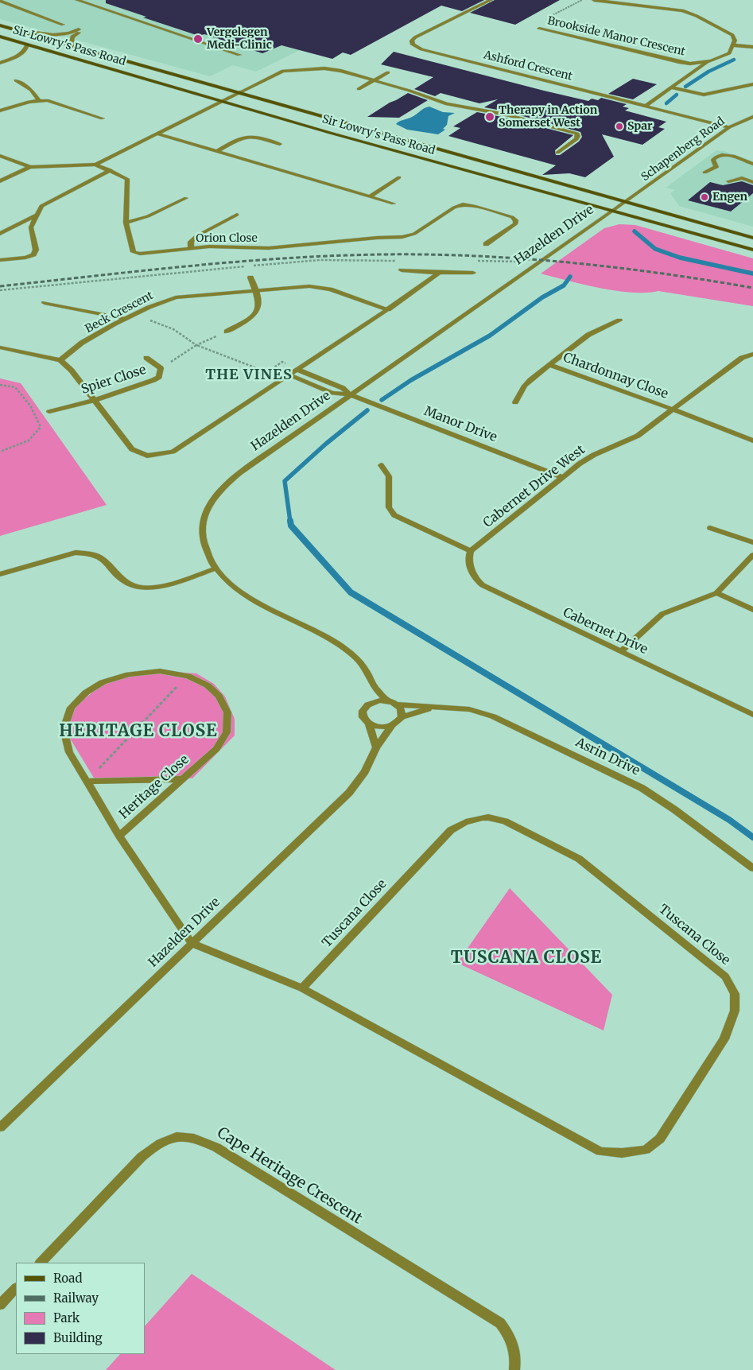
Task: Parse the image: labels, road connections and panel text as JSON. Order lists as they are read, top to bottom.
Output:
{
  "streets": {
    "main road": ["Sir Lowry's Pass Road"],
    "street": [
      "Brookside Manor Crescent",
      "Ashford Crescent",
      "Schapenberg Road",
      "Hazelden Drive",
      "Orion Close",
      "Beck Crescent",
      "Chardonnay Close",
      "Spier Close",
      "Manor Drive",
      "Cabernet Drive West",
      "Cabernet Drive",
      "Asrin Drive",
      "Heritage Close",
      "Tuscana Close",
      "Cape Heritage Crescent"
    ]
  },
  "crossings": [
    ["Sir Lowry's Pass Road", "Schapenberg Road"],
    ["Sir Lowry's Pass Road", "Hazelden Drive"],
    ["Ashford Crescent", "Schapenberg Road"],
    ["Schapenberg Road", "Hazelden Drive"],
    ["Hazelden Drive", "Manor Drive"],
    ["Hazelden Drive", "Asrin Drive"],
    ["Hazelden Drive", "Heritage Close"],
    ["Hazelden Drive", "Tuscana Close"],
    ["Chardonnay Close", "Cabernet Drive West"],
    ["Manor Drive", "Cabernet Drive West"],
    ["Cabernet Drive West", "Cabernet Drive"],
    ["Heritage Close", "Tuscana Close"]
  ],
  "districts": ["THE VINES", "HERITAGE CLOSE", "TUSCANA CLOSE"],
  "places": [
    "Vergelegen Medi-Clinic",
    "Therapy in Action Somerset West",
    "Spar",
    "Engen"
  ],
  "legend": [
    "Road",
    "Railway",
    "Park",
    "Building"
  ]
}
